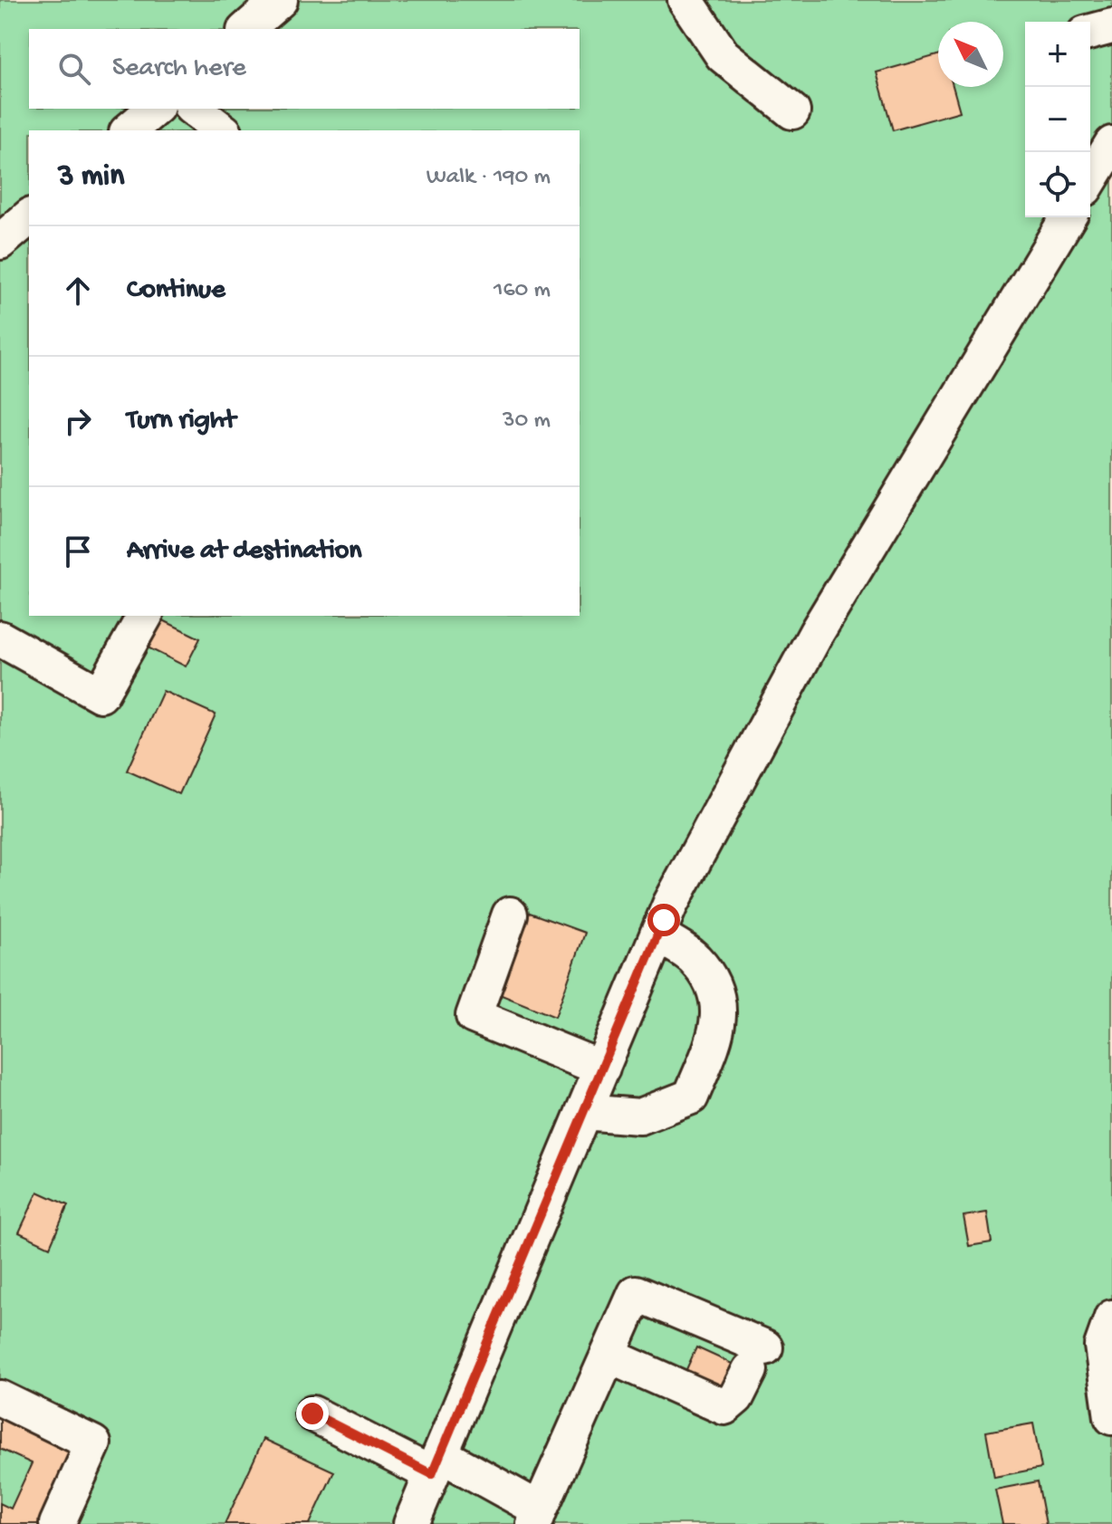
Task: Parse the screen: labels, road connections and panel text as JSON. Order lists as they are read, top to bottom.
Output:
{
  "north": "top left",
  "page": {
    "map_buttons": ["+", "−"],
    "search": "Search here",
    "heading": ["3 min", "Walk · 190 m"],
    "list": [
      ["Continue", "160 m"],
      ["Turn right", "30 m"],
      "Arrive at destination"
    ]
  }
}
